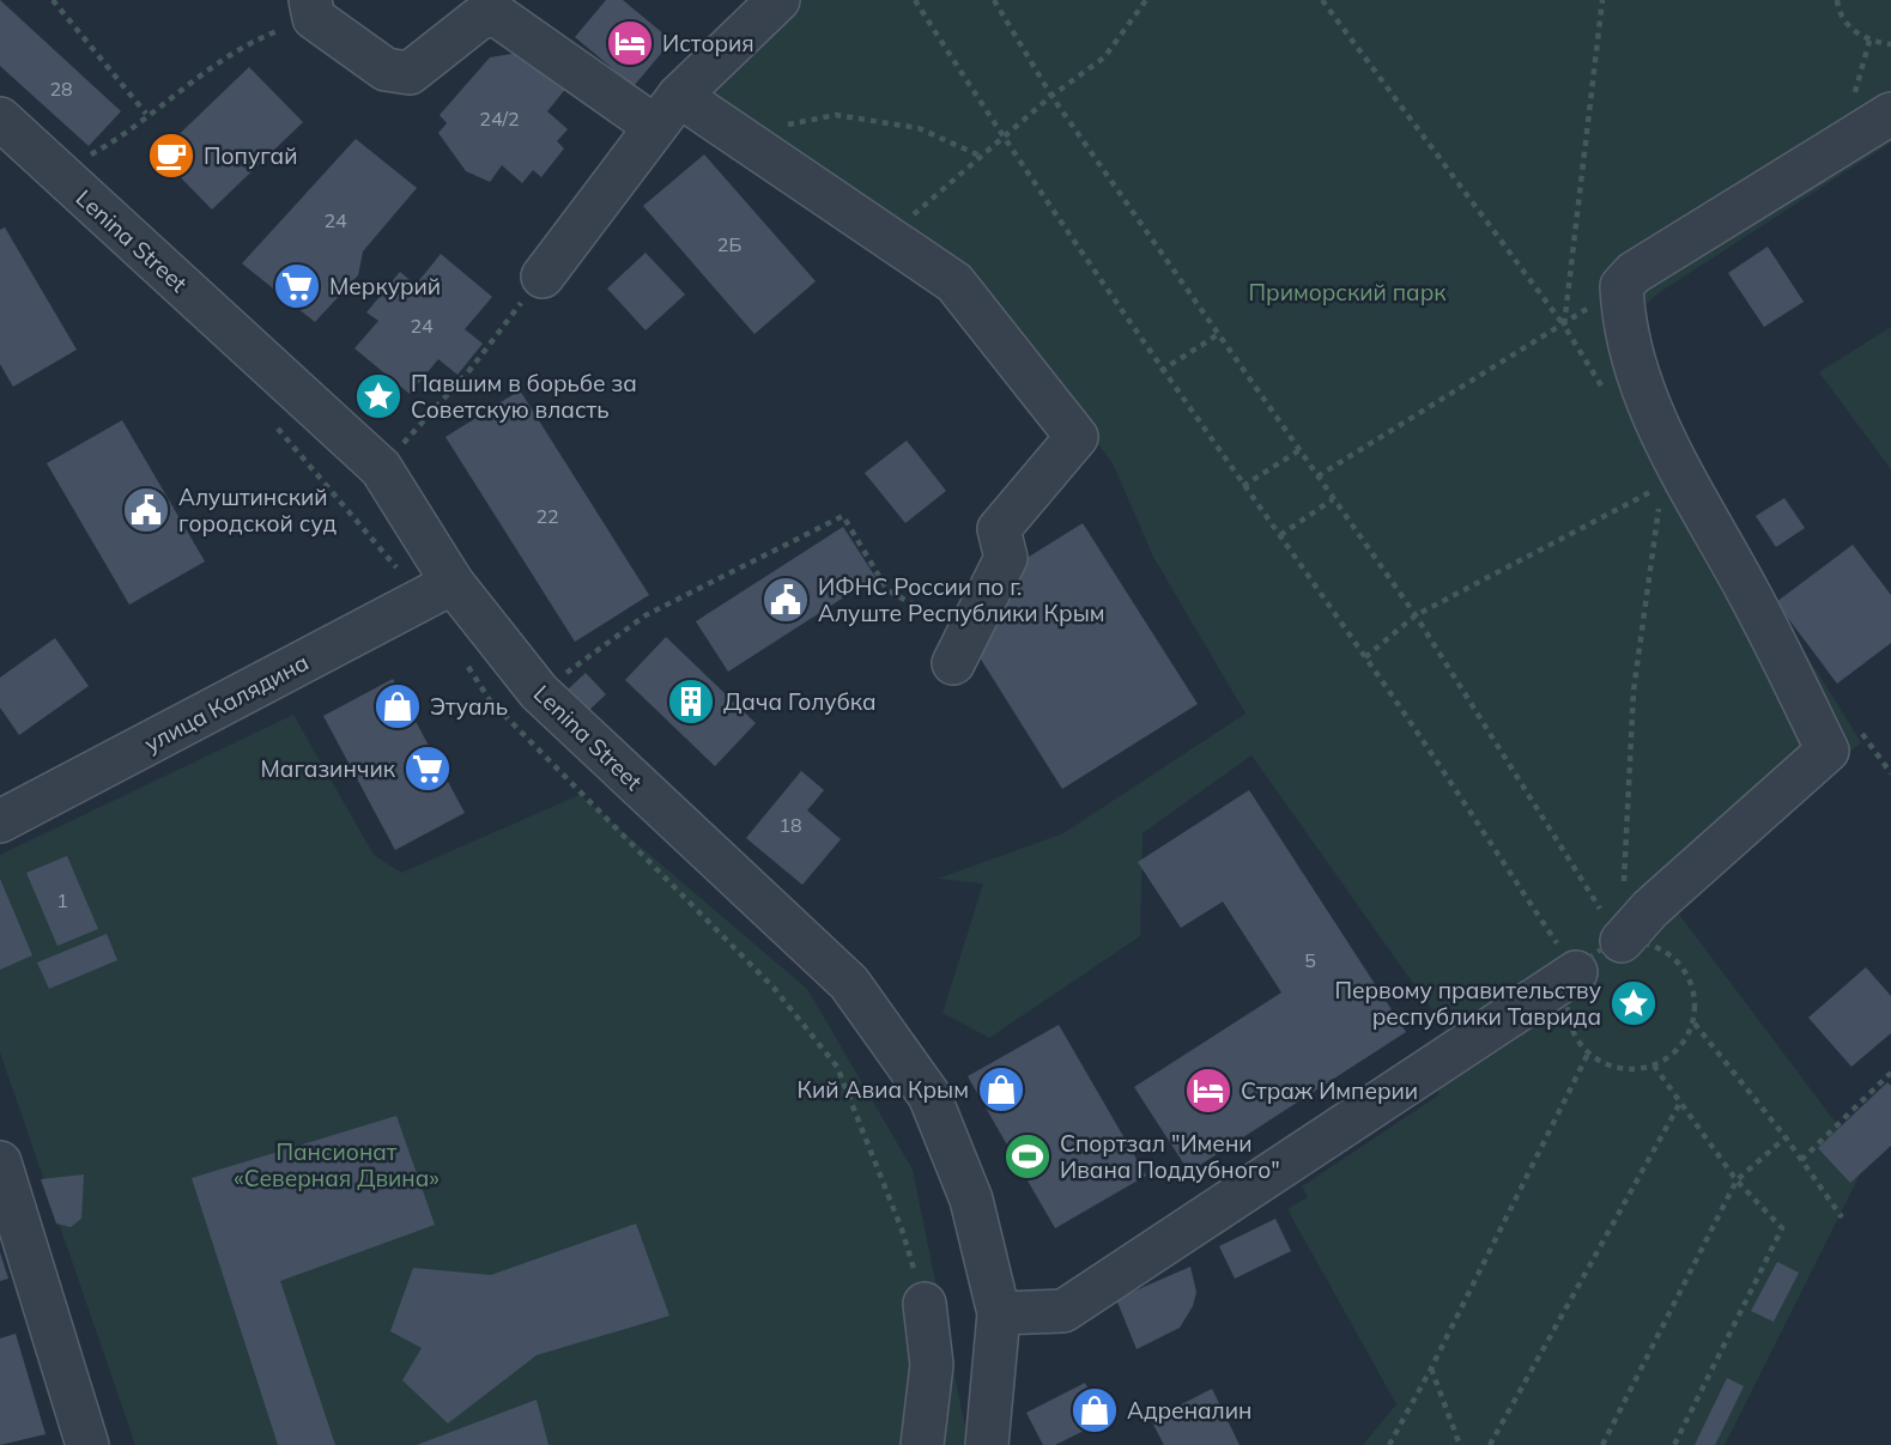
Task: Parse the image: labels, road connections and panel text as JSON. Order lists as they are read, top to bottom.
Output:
{
  "streets": {
    "street": ["Lenina Street", "улица Калядина"]
  },
  "crossings": [
    ["Lenina Street", "улица Калядина"]
  ],
  "parks": ["Приморский парк", "Пансионат «Северная Двина»"],
  "places": {
    "hotel": ["История", "Страж Империи"],
    "cafe": ["Попугай"],
    "supermarket": ["Меркурий", "Магазинчик"],
    "place": ["Павшим в борьбе за Советскую власть", "Первому правительству республики Таврида"],
    "public building": ["Алуштинский городской суд", "ИФНС России по г. Алуште Республики Крым"],
    "building": ["Дача Голубка"],
    "shop": ["Этуаль", "Кий Авиа Крым", "Адреналин"],
    "sports": ["Спортзал \"Имени Ивана Поддубного\""]
  },
  "house_numbers": [
    "28",
    "24/2",
    "24",
    "2Б",
    "24",
    "22",
    "18",
    "1",
    "5"
  ]
}
